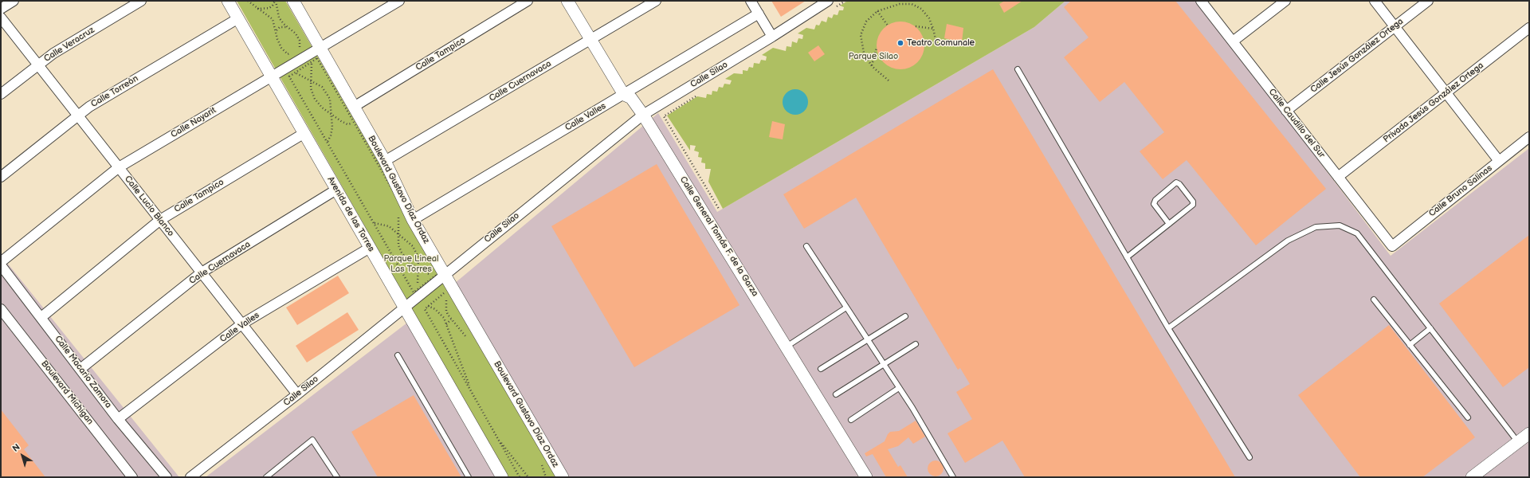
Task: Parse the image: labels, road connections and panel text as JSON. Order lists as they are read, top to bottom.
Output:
{
  "streets": {
    "street": [
      "Calle Veracruz",
      "Calle Tampico",
      "Calle Jesús González Ortega",
      "Calle Silao",
      "Calle Cuernavaca",
      "Calle Torreón",
      "Privada Jesús González Ortega",
      "Calle Valles",
      "Calle Nayarit",
      "Calle Caudillo del Sur",
      "Boulevard Gustavo Díaz Ordaz",
      "Calle Bruno Salinas",
      "Calle Lucio Blanco",
      "Avenida de las Torres",
      "Calle General Tomás F. de la Garza",
      "Calle Macario Zamora",
      "Boulevard Michigan"
    ]
  },
  "crossings": [
    ["Calle Veracruz", "Calle Lucio Blanco"],
    ["Calle Tampico", "Boulevard Gustavo Díaz Ordaz"],
    ["Calle Tampico", "Calle Lucio Blanco"],
    ["Calle Tampico", "Avenida de las Torres"],
    ["Calle Tampico", "Calle Macario Zamora"],
    ["Calle Jesús González Ortega", "Calle Caudillo del Sur"],
    ["Calle Silao", "Boulevard Gustavo Díaz Ordaz"],
    ["Calle Silao", "Calle Lucio Blanco"],
    ["Calle Silao", "Avenida de las Torres"],
    ["Calle Silao", "Calle General Tomás F. de la Garza"],
    ["Calle Cuernavaca", "Boulevard Gustavo Díaz Ordaz"],
    ["Calle Cuernavaca", "Calle Lucio Blanco"],
    ["Calle Cuernavaca", "Avenida de las Torres"],
    ["Calle Cuernavaca", "Calle General Tomás F. de la Garza"],
    ["Calle Cuernavaca", "Calle Macario Zamora"],
    ["Calle Torreón", "Calle Lucio Blanco"],
    ["Calle Torreón", "Avenida de las Torres"],
    ["Privada Jesús González Ortega", "Calle Caudillo del Sur"],
    ["Calle Valles", "Boulevard Gustavo Díaz Ordaz"],
    ["Calle Valles", "Calle Lucio Blanco"],
    ["Calle Valles", "Avenida de las Torres"],
    ["Calle Valles", "Calle General Tomás F. de la Garza"],
    ["Calle Valles", "Calle Macario Zamora"],
    ["Calle Nayarit", "Boulevard Gustavo Díaz Ordaz"],
    ["Calle Nayarit", "Calle Lucio Blanco"],
    ["Calle Nayarit", "Avenida de las Torres"],
    ["Calle Caudillo del Sur", "Calle Bruno Salinas"]
  ],
  "parks": ["Parque Silao", "Parque Lineal Las Torres"],
  "places": ["Teatro Comunale"],
  "north": "top left"
}
